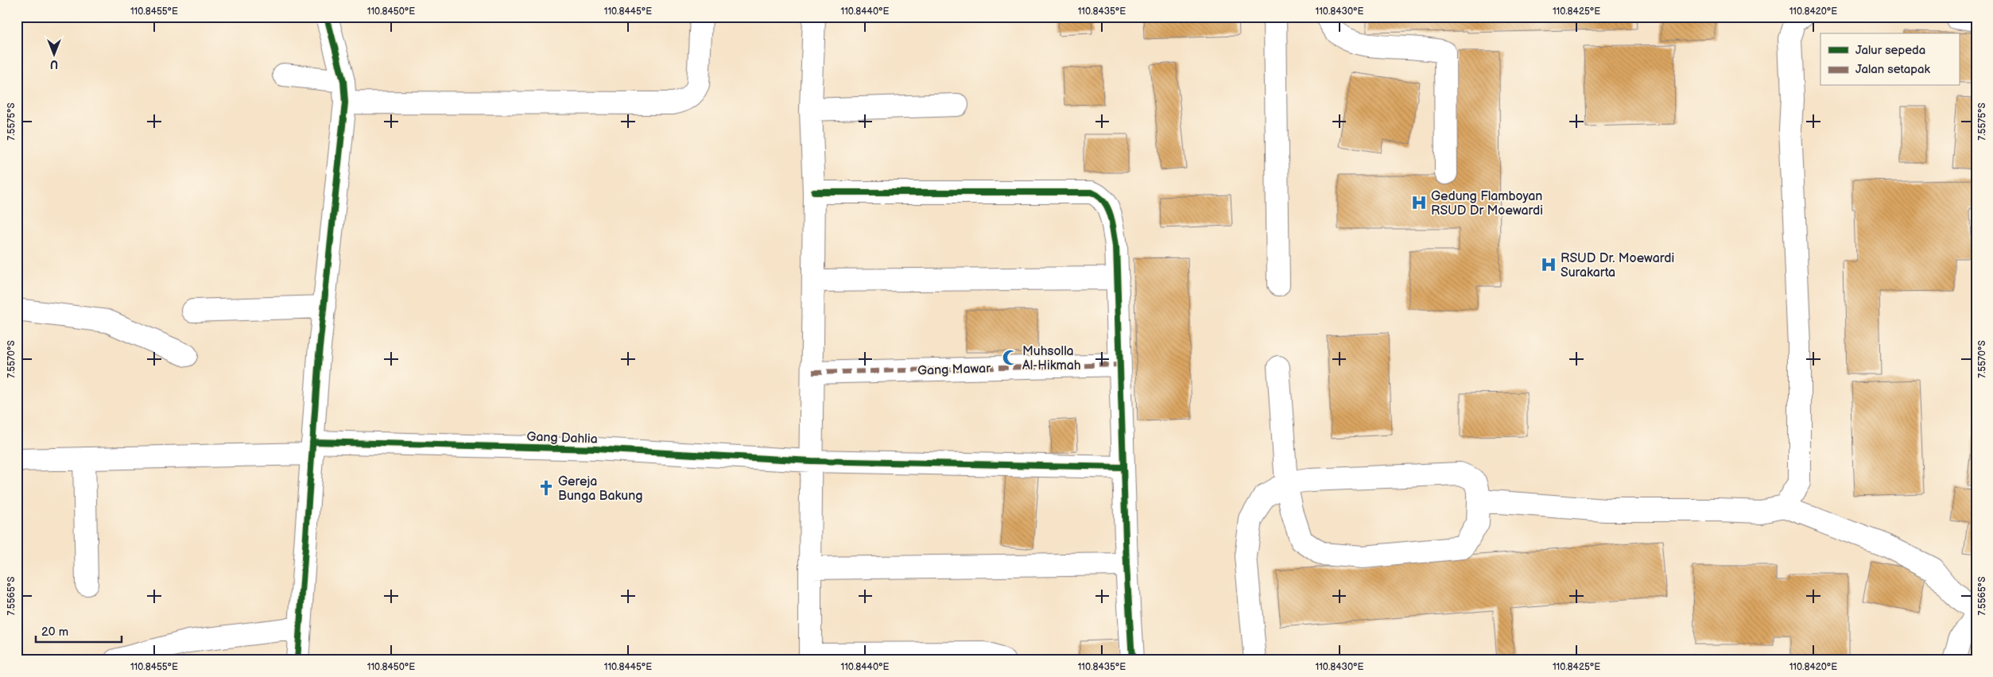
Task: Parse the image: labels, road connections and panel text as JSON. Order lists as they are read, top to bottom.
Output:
{
  "streets": {
    "street": ["Gang Mawar", "Gang Dahlia"]
  },
  "places": {
    "hospital": ["Gedung Flamboyan RSUD Dr Moewardi", "RSUD Dr. Moewardi Surakarta"],
    "mosque": ["Muhsolla Al-Hikmah"],
    "church": ["Gereja Bunga Bakung"]
  },
  "legend": ["Jalur sepeda", "Jalan setapak"],
  "scale_bar": "20 m",
  "north": "bottom",
  "coordinates": [
    "110.8455°E",
    "110.8450°E",
    "110.8445°E",
    "110.8440°E",
    "110.8435°E",
    "110.8430°E",
    "110.8425°E",
    "110.8420°E",
    "7.5575°S",
    "7.5570°S",
    "7.5565°S"
  ]
}
